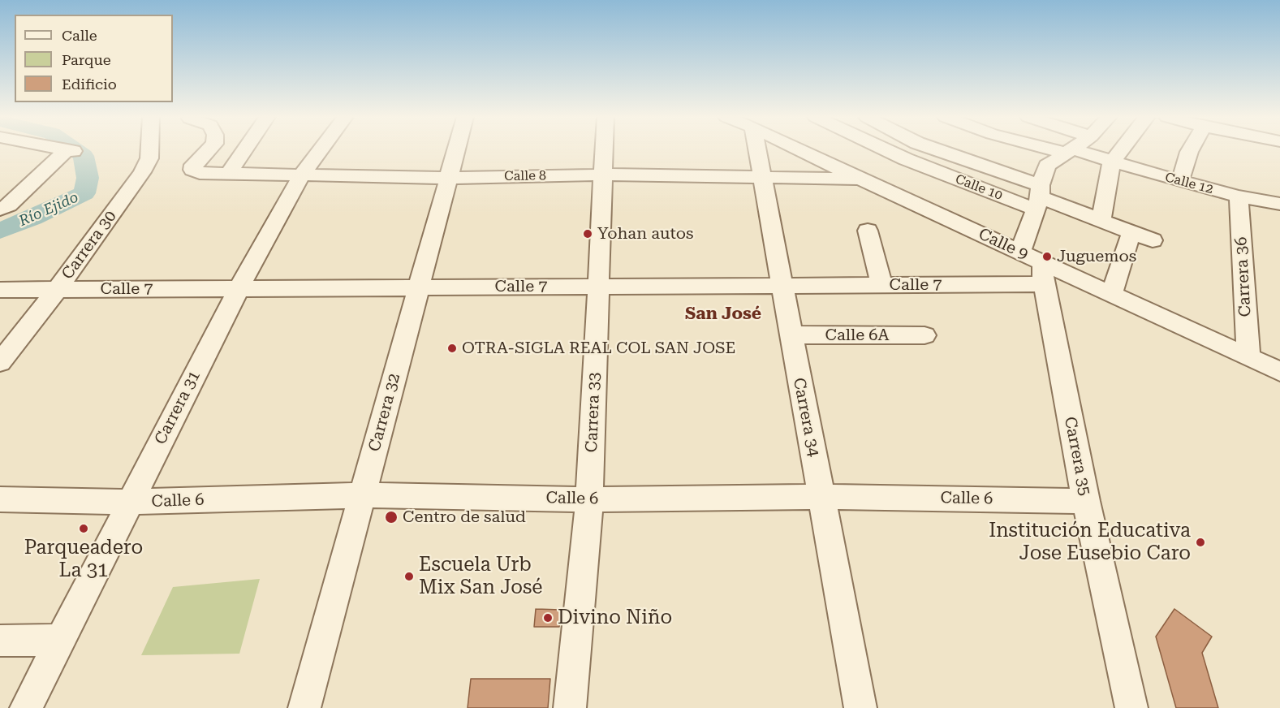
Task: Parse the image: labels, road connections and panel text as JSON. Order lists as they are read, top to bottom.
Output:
{
  "streets": {
    "street": [
      "Calle 8",
      "Calle 12",
      "Calle 10",
      "Calle 9",
      "Carrera 30",
      "Carrera 36",
      "Calle 7",
      "Calle 6A",
      "Carrera 31",
      "Carrera 32",
      "Carrera 33",
      "Carrera 34",
      "Carrera 35",
      "Calle 6"
    ]
  },
  "crossings": [
    ["Calle 8", "Calle 9"],
    ["Calle 8", "Carrera 31"],
    ["Calle 8", "Carrera 32"],
    ["Calle 8", "Carrera 33"],
    ["Calle 8", "Carrera 34"],
    ["Calle 12", "Carrera 36"],
    ["Calle 9", "Carrera 36"],
    ["Calle 9", "Calle 7"],
    ["Calle 9", "Carrera 35"],
    ["Carrera 30", "Calle 7"],
    ["Calle 7", "Carrera 31"],
    ["Calle 7", "Carrera 32"],
    ["Calle 7", "Carrera 33"],
    ["Calle 7", "Carrera 34"],
    ["Calle 7", "Carrera 35"],
    ["Calle 6A", "Carrera 34"],
    ["Carrera 31", "Calle 6"],
    ["Carrera 32", "Calle 6"],
    ["Carrera 33", "Calle 6"],
    ["Carrera 34", "Calle 6"],
    ["Carrera 35", "Calle 6"]
  ],
  "districts": ["San José"],
  "water": ["Río Ejido"],
  "places": [
    "Yohan autos",
    "Juguemos",
    "OTRA-SIGLA REAL COL SAN JOSE",
    "Centro de salud",
    "Parqueadero La 31",
    "Institución Educativa Jose Eusebio Caro",
    "Escuela Urb Mix San José",
    "Divino Niño"
  ],
  "legend": ["Calle", "Parque", "Edificio"]
}
